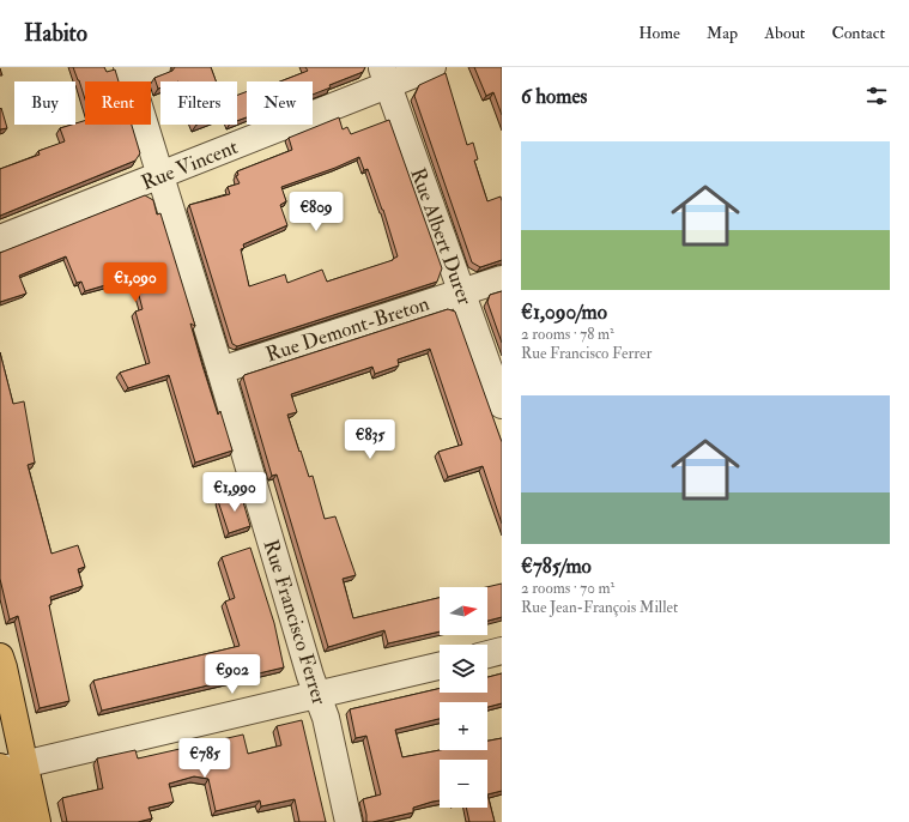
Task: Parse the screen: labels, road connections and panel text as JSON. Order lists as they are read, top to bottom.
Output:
{
  "streets": {
    "street": [
      "Rue Vincent",
      "Rue Albert Durer",
      "Rue Demont-Breton",
      "Rue Francisco Ferrer"
    ]
  },
  "crossings": [
    ["Rue Vincent", "Rue Albert Durer"],
    ["Rue Vincent", "Rue Francisco Ferrer"],
    ["Rue Albert Durer", "Rue Demont-Breton"],
    ["Rue Demont-Breton", "Rue Francisco Ferrer"]
  ],
  "north": "right",
  "page": {
    "header": "Habito",
    "nav": [
      "Home",
      "Map",
      "About",
      "Contact"
    ],
    "heading": "6 homes",
    "chip": [
      "Buy",
      "Rent",
      "Filters",
      "New"
    ],
    "list": [
      {
        "name": "€1,090/mo",
        "note": "2 rooms · 78 m² · Rue Francisco Ferrer"
      },
      {
        "name": "€785/mo",
        "note": "2 rooms · 70 m² · Rue Jean-François Millet"
      }
    ],
    "price": [
      "€809",
      "€1,090",
      "€835",
      "€1,990",
      "€902",
      "€785"
    ],
    "map_buttons": ["+", "−"]
  }
}
